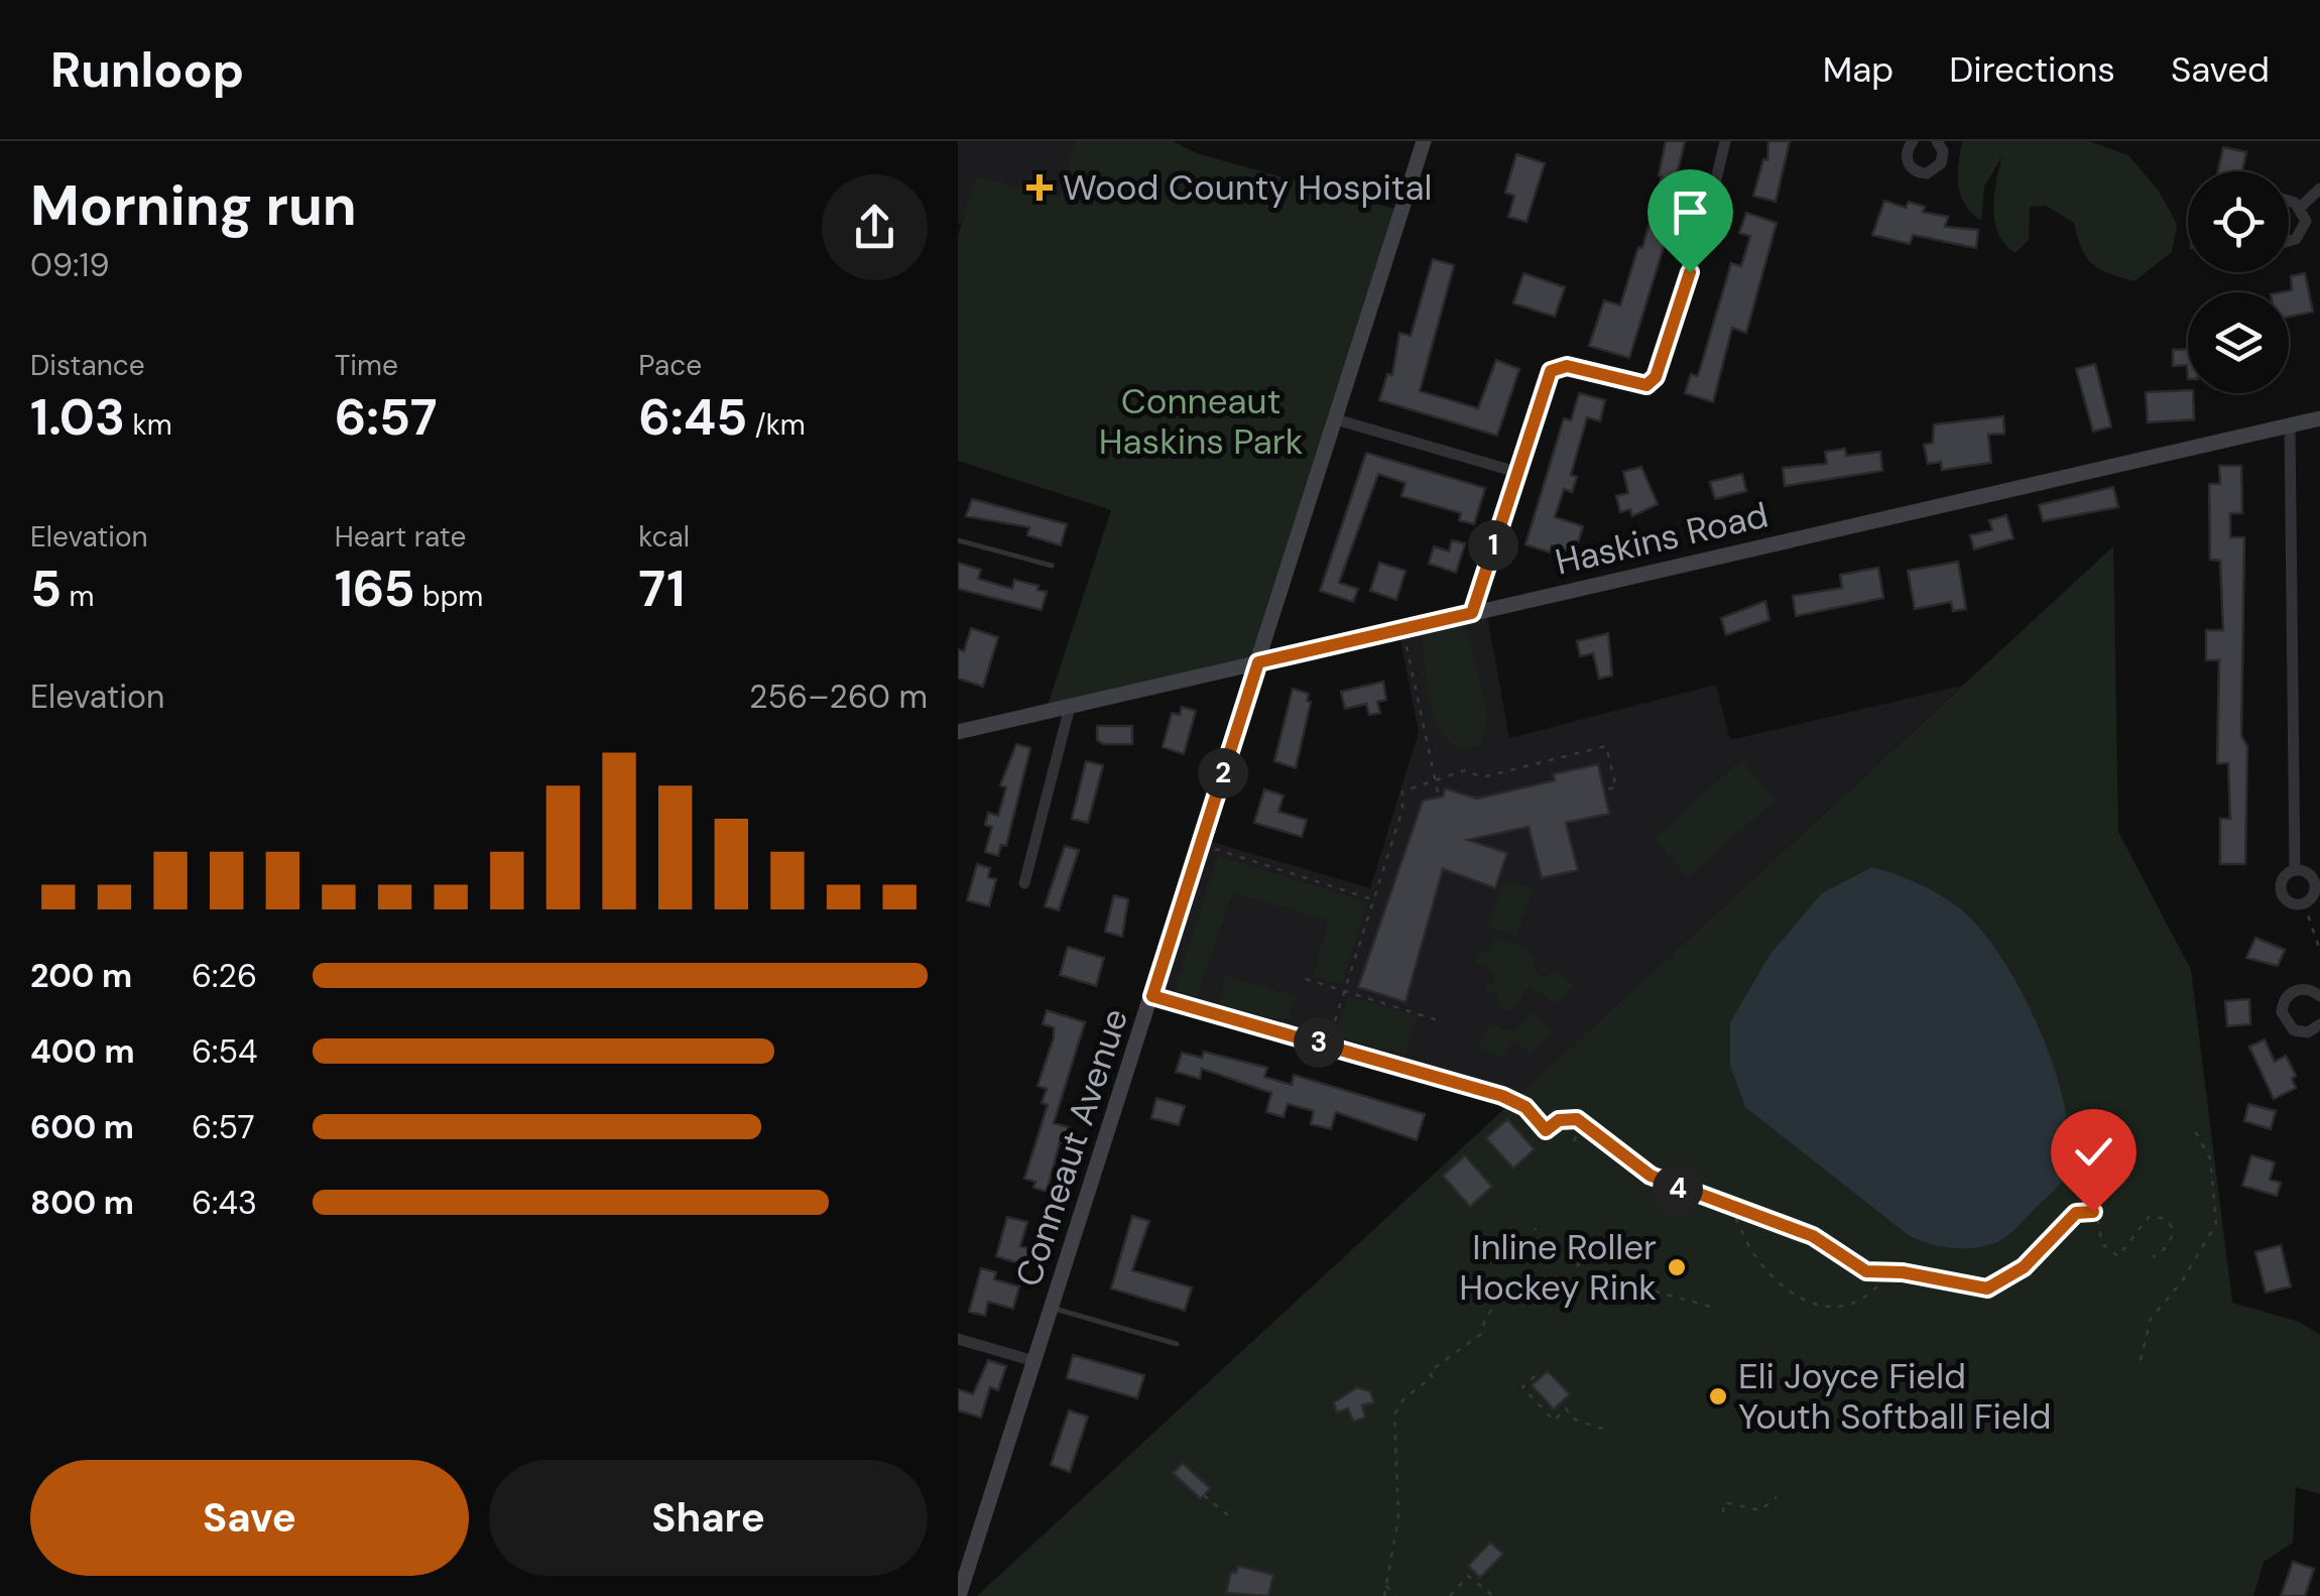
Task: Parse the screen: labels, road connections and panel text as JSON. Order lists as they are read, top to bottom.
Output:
{
  "streets": {
    "street": ["Haskins Road", "Conneaut Avenue"]
  },
  "crossings": [
    ["Haskins Road", "Conneaut Avenue"]
  ],
  "parks": ["Conneaut Haskins Park"],
  "places": {
    "health": ["Wood County Hospital"],
    "other": ["Inline Roller Hockey Rink", "Eli Joyce Field Youth Softball Field"]
  },
  "page": {
    "header": "Runloop",
    "nav": ["Map", "Directions", "Saved"],
    "heading": ["Morning run", "09:19"],
    "stats": [
      ["Distance", "1.03 km"],
      ["Time", "6:57"],
      ["Pace", "6:45 /km"],
      ["Elevation", "5 m"],
      ["Heart rate", "165 bpm"],
      ["kcal", "71"]
    ],
    "pins": [
      "1",
      "2",
      "3",
      "4"
    ],
    "chart": ["Elevation", "256–260 m"],
    "list": [
      {
        "name": "200 m",
        "note": "6:26"
      },
      {
        "name": "400 m",
        "note": "6:54"
      },
      {
        "name": "600 m",
        "note": "6:57"
      },
      {
        "name": "800 m",
        "note": "6:43"
      }
    ],
    "buttons": ["Save", "Share"]
  }
}
